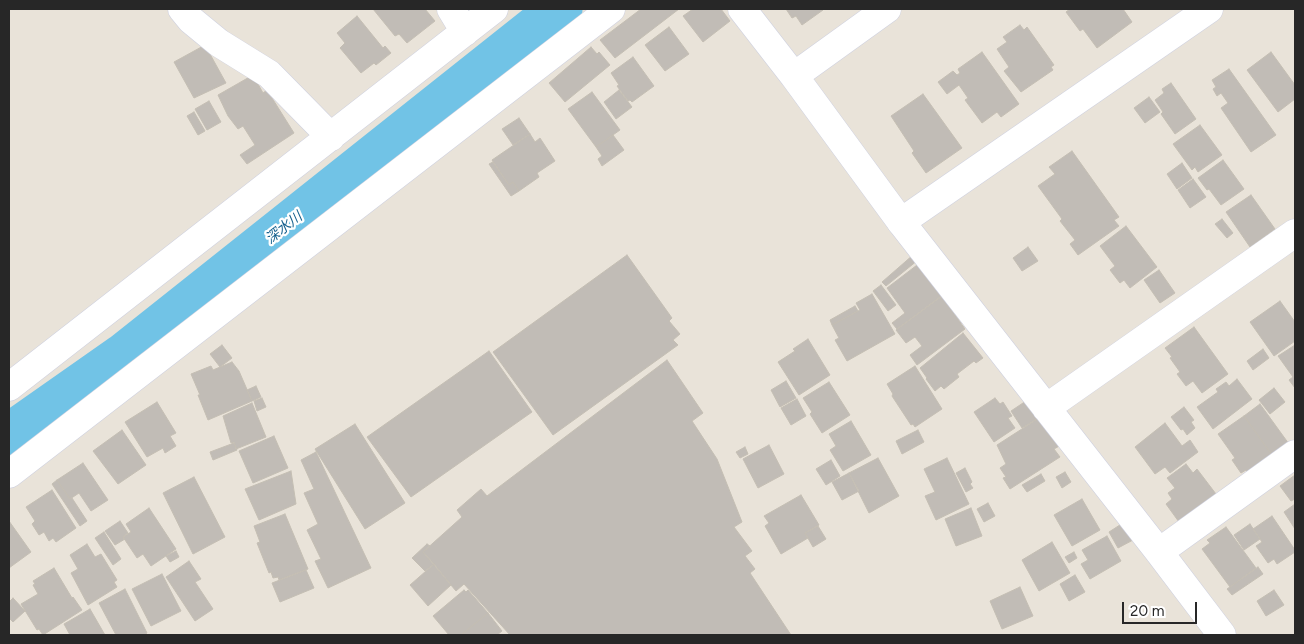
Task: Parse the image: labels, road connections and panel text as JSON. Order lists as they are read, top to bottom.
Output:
{
  "water": ["深水川"],
  "scale_bar": "20 m"
}
